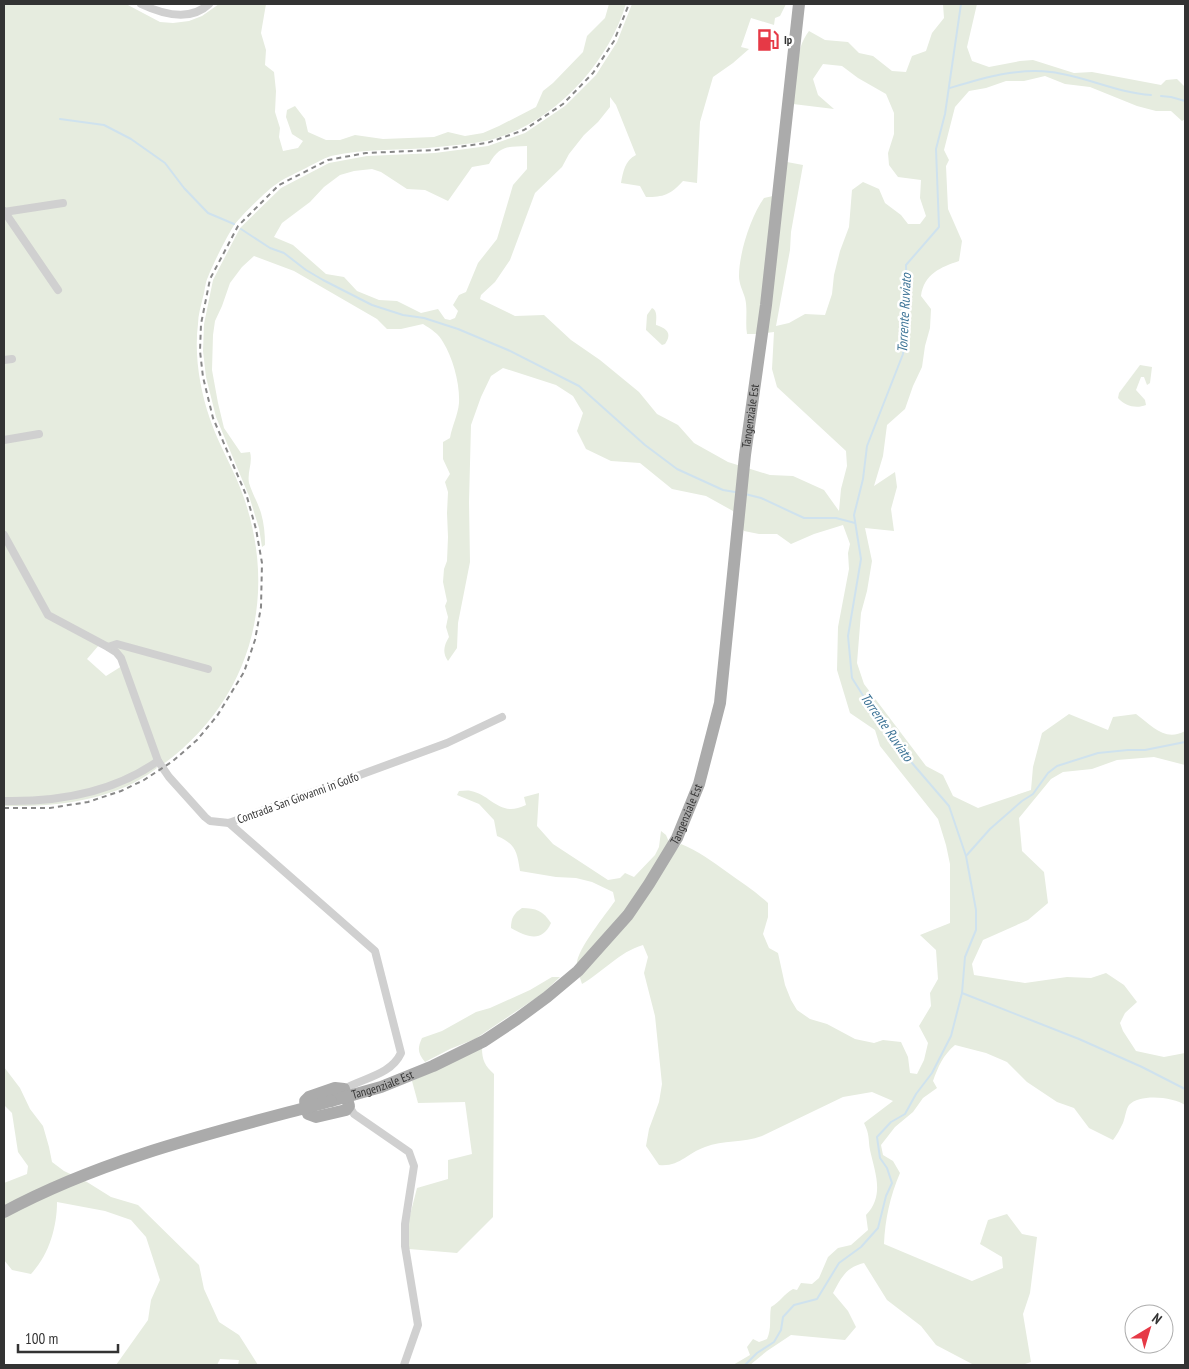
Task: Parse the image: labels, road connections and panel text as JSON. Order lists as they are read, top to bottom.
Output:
{
  "streets": {
    "main road": ["Tangenziale Est"],
    "street": ["Contrada San Giovanni in Golfo"]
  },
  "water": ["Torrente Ruviato"],
  "places": {
    "fuel station": ["Ip"]
  },
  "scale_bar": "100 m",
  "north": "top right"
}
